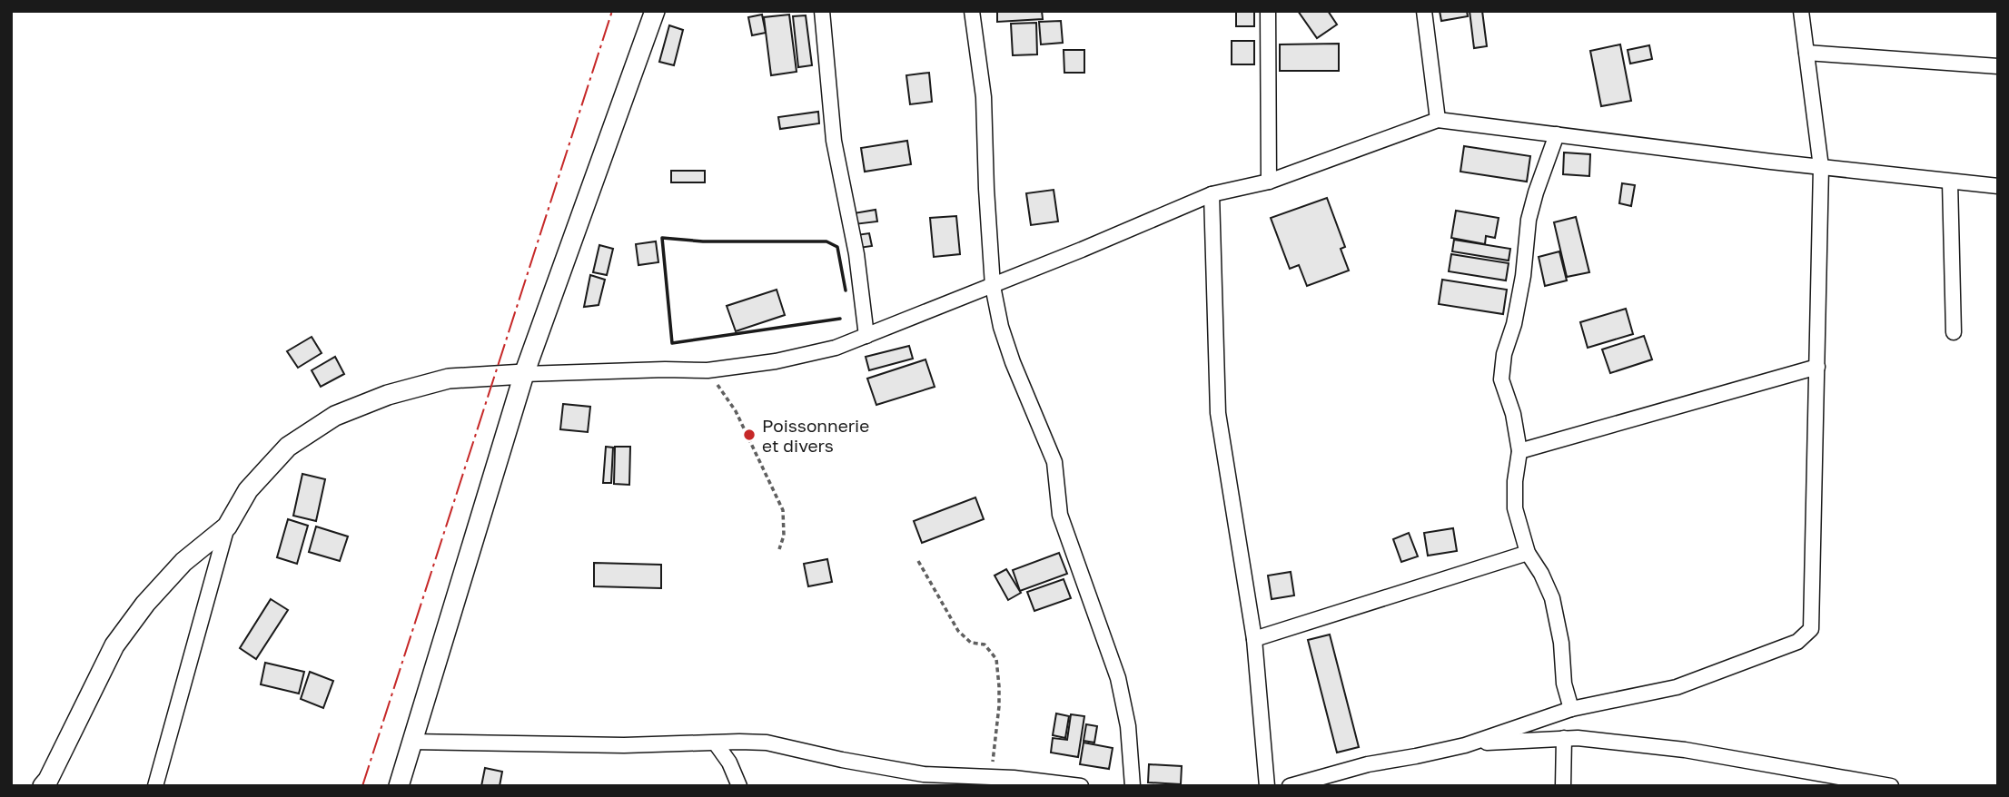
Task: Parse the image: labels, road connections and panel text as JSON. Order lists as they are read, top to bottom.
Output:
{
  "places": ["Poissonnerie et divers"]
}
